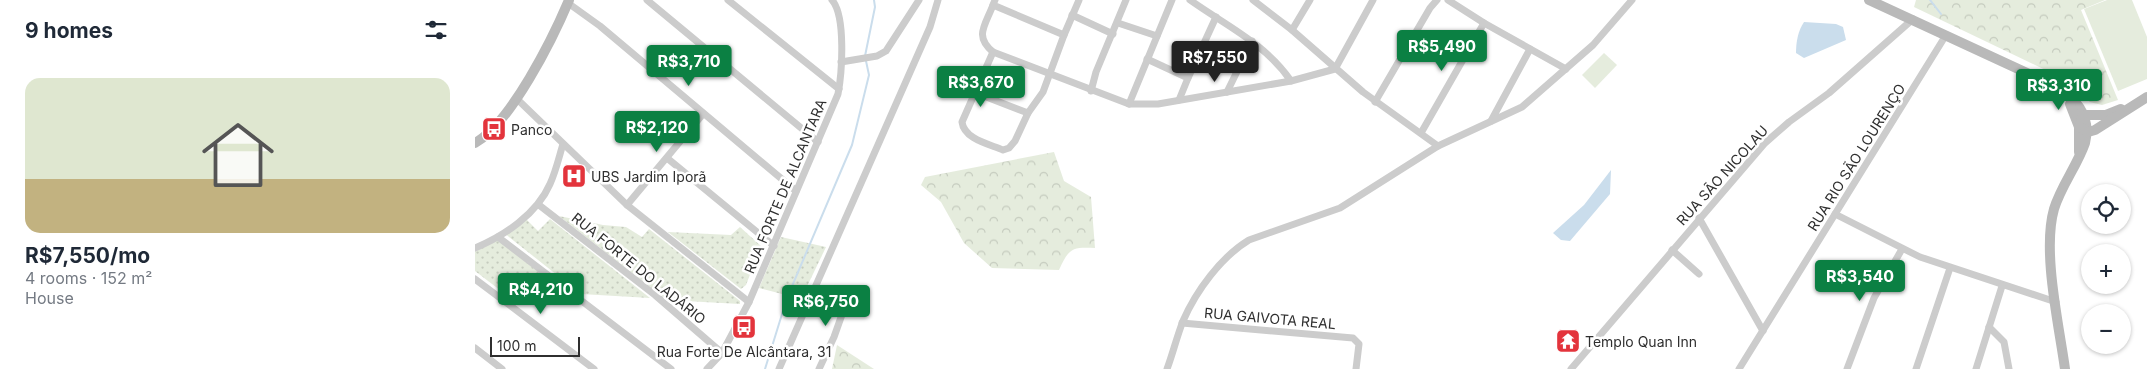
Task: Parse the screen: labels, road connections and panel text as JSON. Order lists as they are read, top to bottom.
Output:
{
  "streets": {
    "street": [
      "RUA RIO SÃO LOURENÇO",
      "RUA SÃO NICOLAU",
      "RUA FORTE DE ALCANTARA",
      "RUA FORTE DO LADÁRIO",
      "RUA GAIVOTA REAL"
    ]
  },
  "crossings": [
    ["RUA FORTE DE ALCANTARA", "RUA FORTE DO LADÁRIO"]
  ],
  "places": {
    "bus stop": ["Panco", "Rua Forte De Alcântara, 31"],
    "hospital": ["UBS Jardim Iporã"],
    "temple": ["Templo Quan Inn"]
  },
  "scale_bar": "100 m",
  "page": {
    "heading": "9 homes",
    "price": [
      "R$5,490",
      "R$7,550",
      "R$3,710",
      "R$3,670",
      "R$3,310",
      "R$2,120",
      "R$3,540",
      "R$4,210",
      "R$6,750"
    ],
    "list": [
      {
        "name": "R$7,550/mo",
        "note": "4 rooms · 152 m² · House"
      }
    ],
    "map_buttons": ["+", "−"],
    "scale": "100 m"
  }
}
